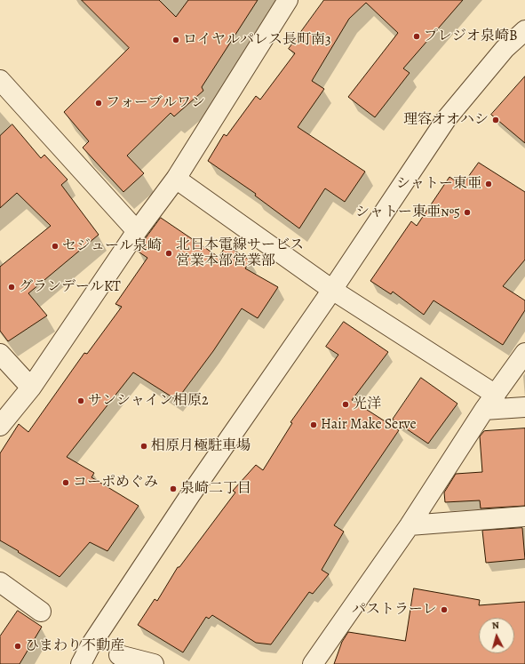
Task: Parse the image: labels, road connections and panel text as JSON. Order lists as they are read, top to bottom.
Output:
{
  "places": [
    "プレジオ泉崎B",
    "ロイヤルパレス長町南3",
    "フォーブルワン",
    "理容オオハシ",
    "シャトー東亜",
    "シャトー東亜№5",
    "セジュール泉崎",
    "北日本電線サービス 営業本部営業部",
    "グランデールKT",
    "サンシャイン相原2",
    "光洋",
    "Hair Make Serve",
    "相原月極駐車場",
    "コーポめぐみ",
    "泉崎二丁目",
    "パストラーレ",
    "ひまわり不動産"
  ],
  "north": "top"
}
